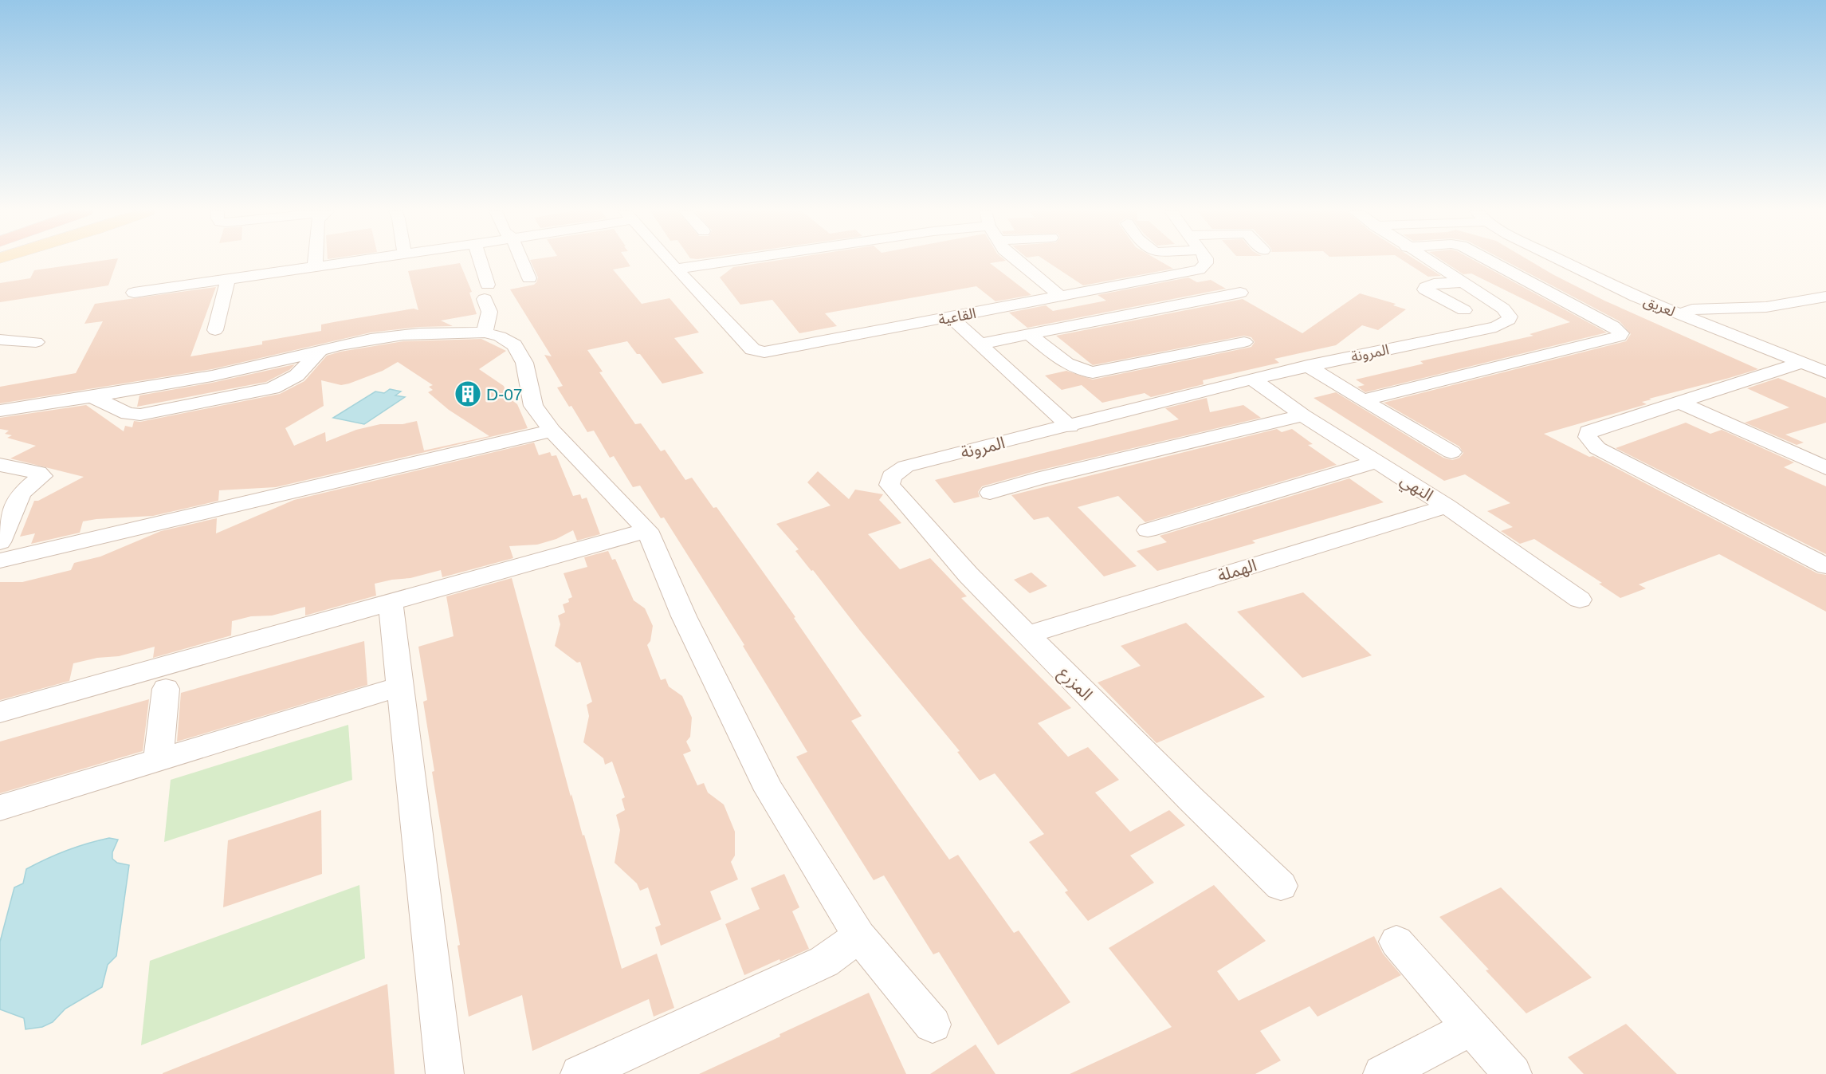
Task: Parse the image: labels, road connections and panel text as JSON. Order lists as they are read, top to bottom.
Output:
{
  "streets": {
    "street": [
      "لعريق",
      "القاعية",
      "المرونة",
      "النهي",
      "الهملة",
      "المزرع"
    ]
  },
  "crossings": [
    ["المرونة", "النهي"],
    ["المرونة", "المزرع"],
    ["النهي", "الهملة"],
    ["الهملة", "المزرع"]
  ],
  "places": {
    "building": ["D-07"]
  }
}
